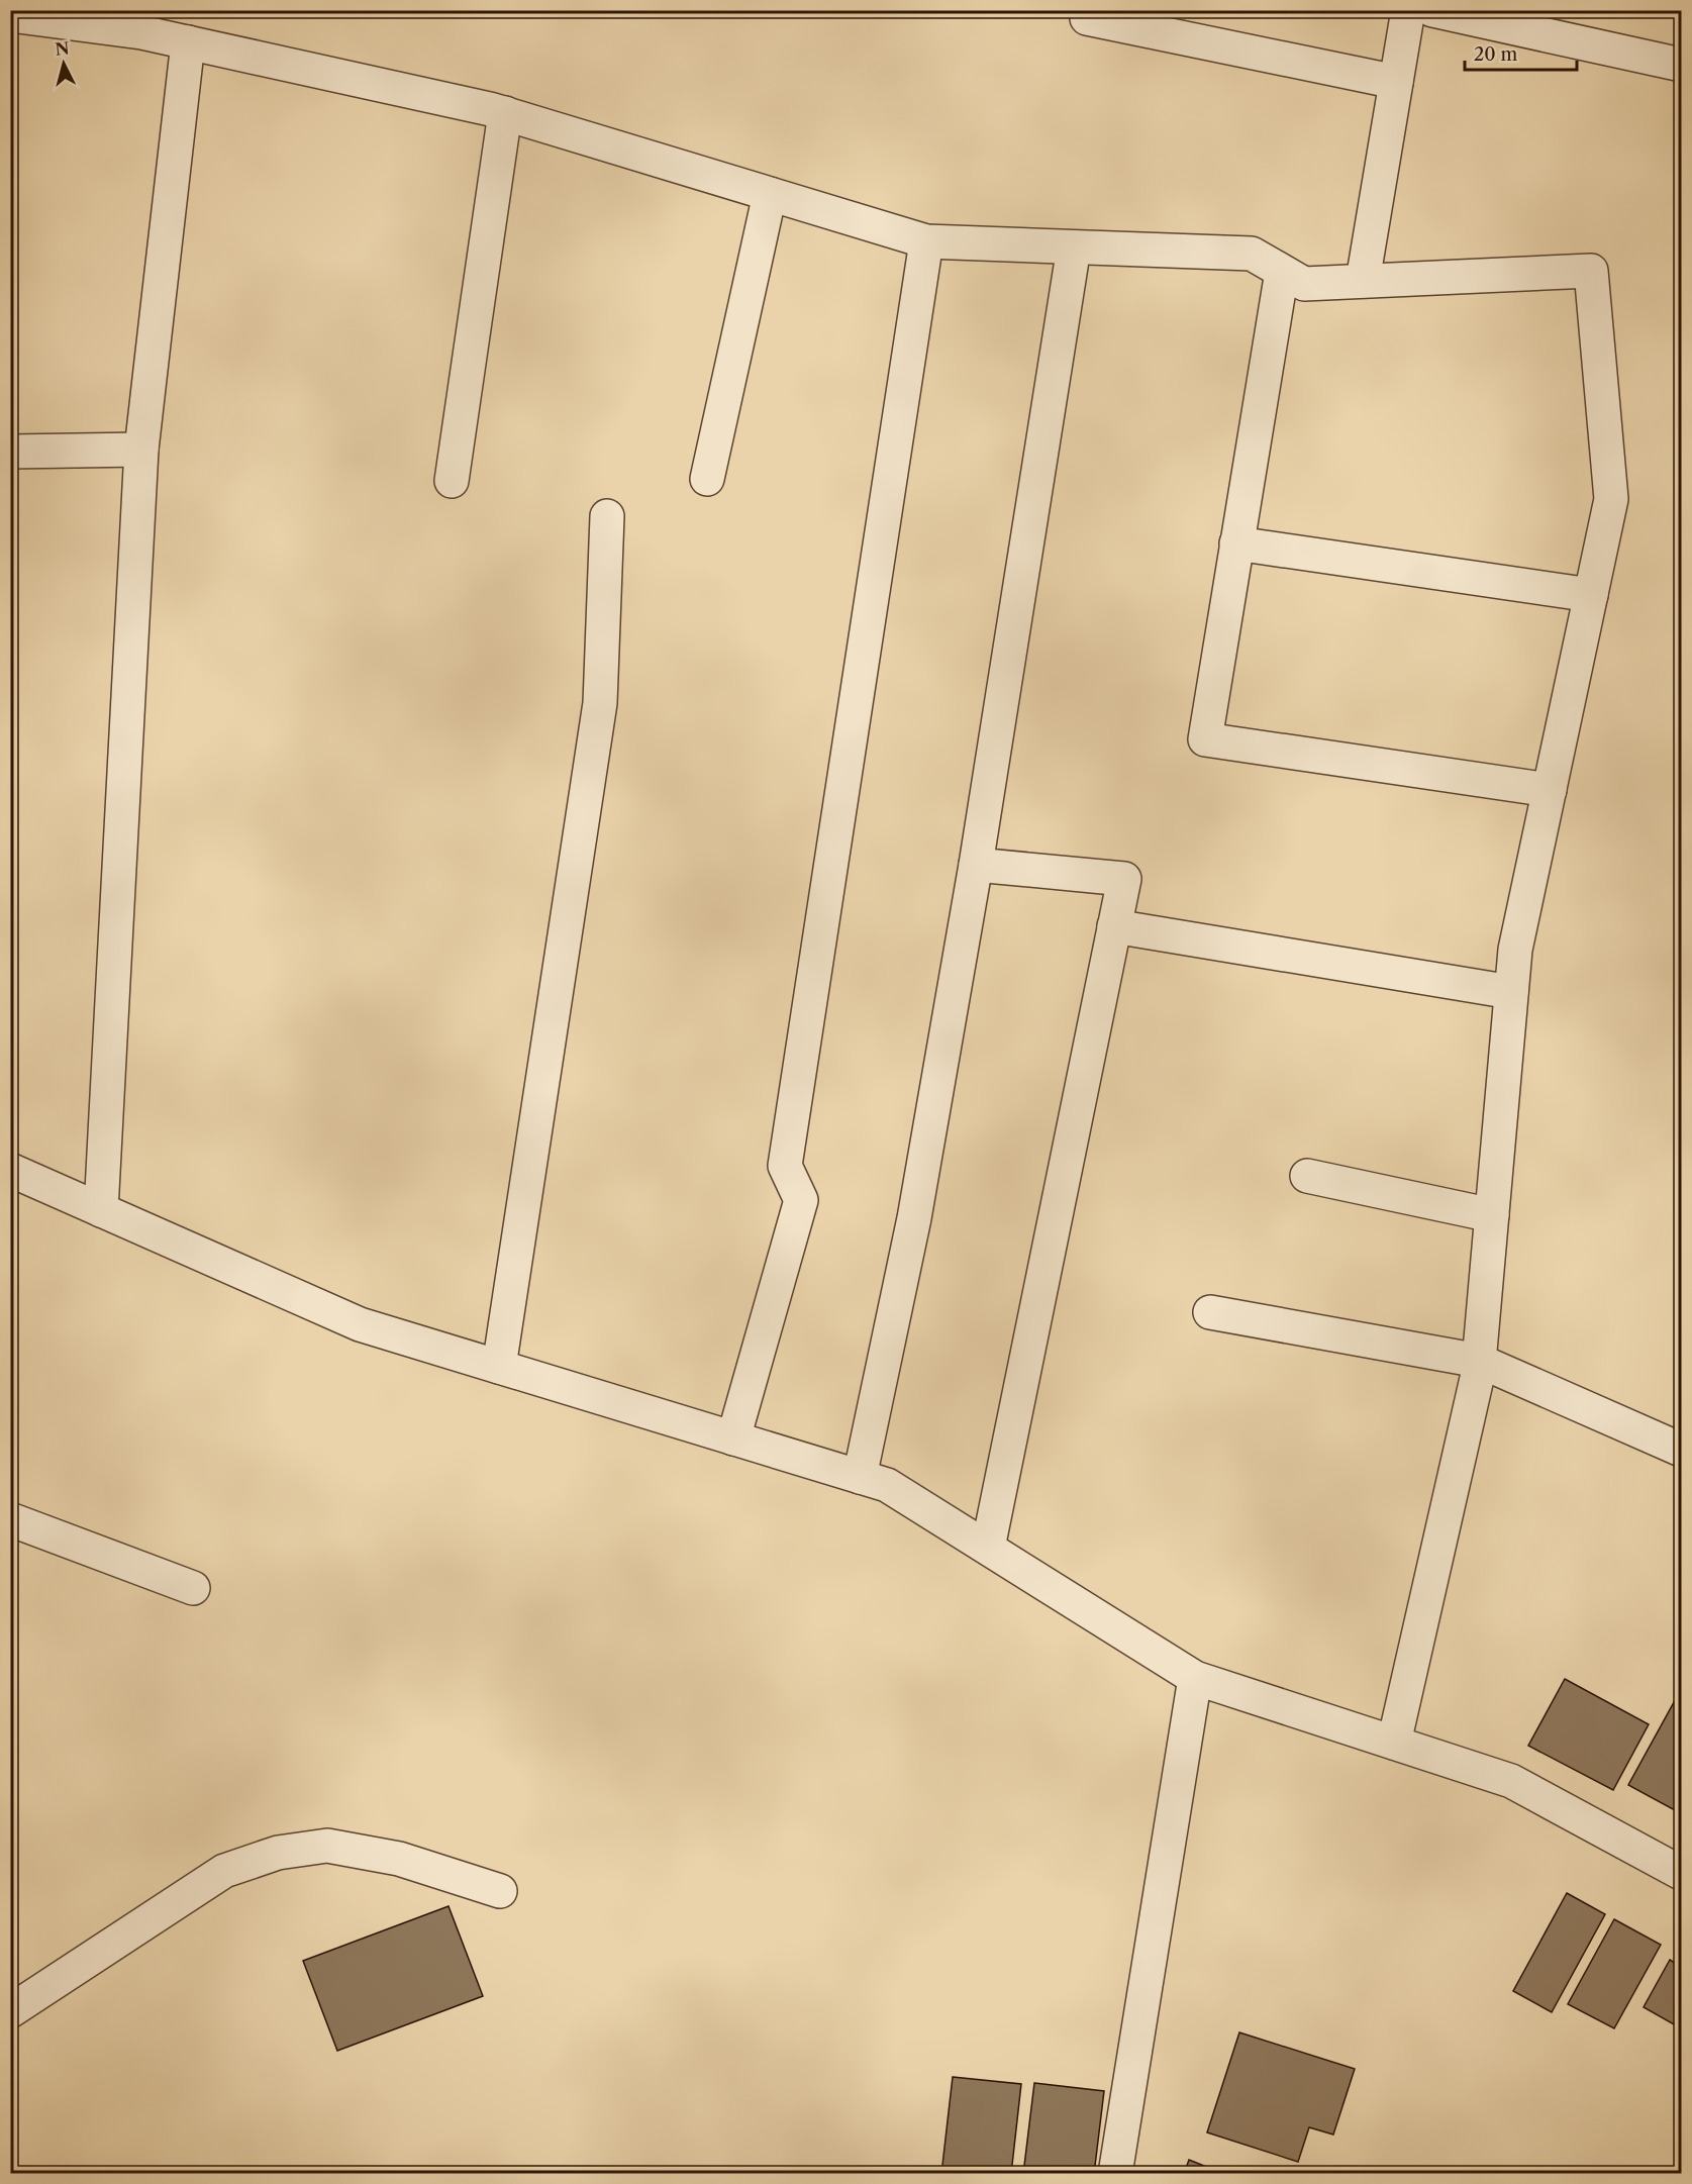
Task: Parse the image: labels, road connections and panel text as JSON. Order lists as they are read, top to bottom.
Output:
{
  "scale_bar": "20 m",
  "north": "top"
}
